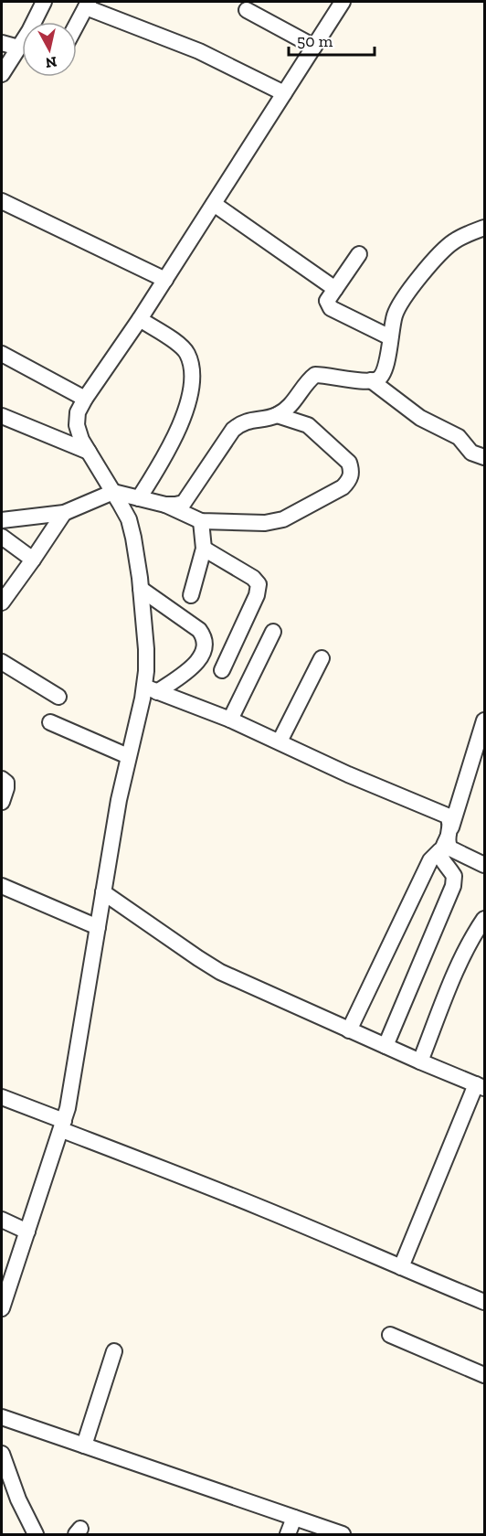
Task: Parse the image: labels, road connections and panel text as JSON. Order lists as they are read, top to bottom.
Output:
{
  "scale_bar": "50 m",
  "north": "bottom"
}
